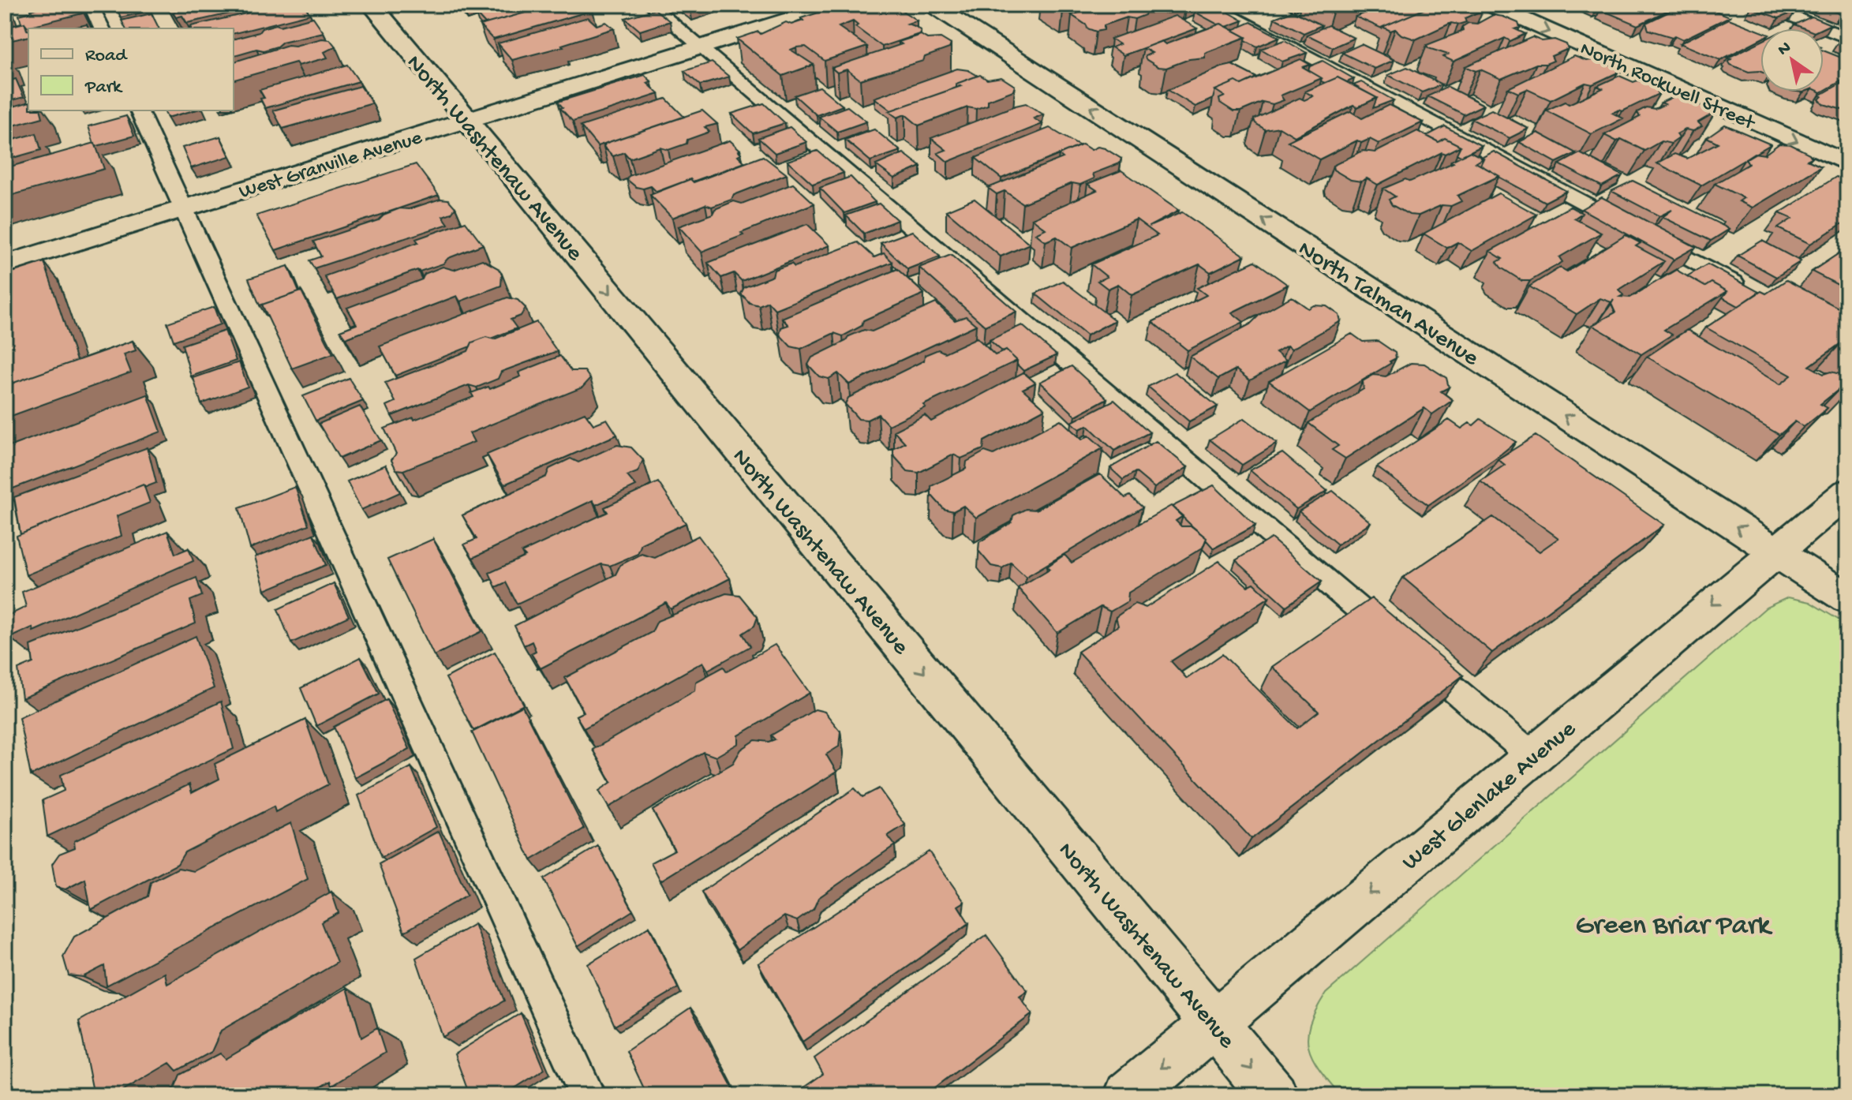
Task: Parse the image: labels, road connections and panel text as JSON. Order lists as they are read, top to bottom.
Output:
{
  "streets": {
    "street": [
      "North Rockwell Street",
      "North Washtenaw Avenue",
      "West Granville Avenue",
      "North Talman Avenue",
      "West Glenlake Avenue"
    ]
  },
  "crossings": [
    ["North Washtenaw Avenue", "West Granville Avenue"],
    ["North Washtenaw Avenue", "West Glenlake Avenue"],
    ["North Talman Avenue", "West Glenlake Avenue"]
  ],
  "one_way": [
    "North Rockwell Street",
    "North Washtenaw Avenue",
    "North Talman Avenue",
    "West Glenlake Avenue"
  ],
  "parks": ["Green Briar Park"],
  "legend": ["Road", "Park"],
  "north": "top left"
}
